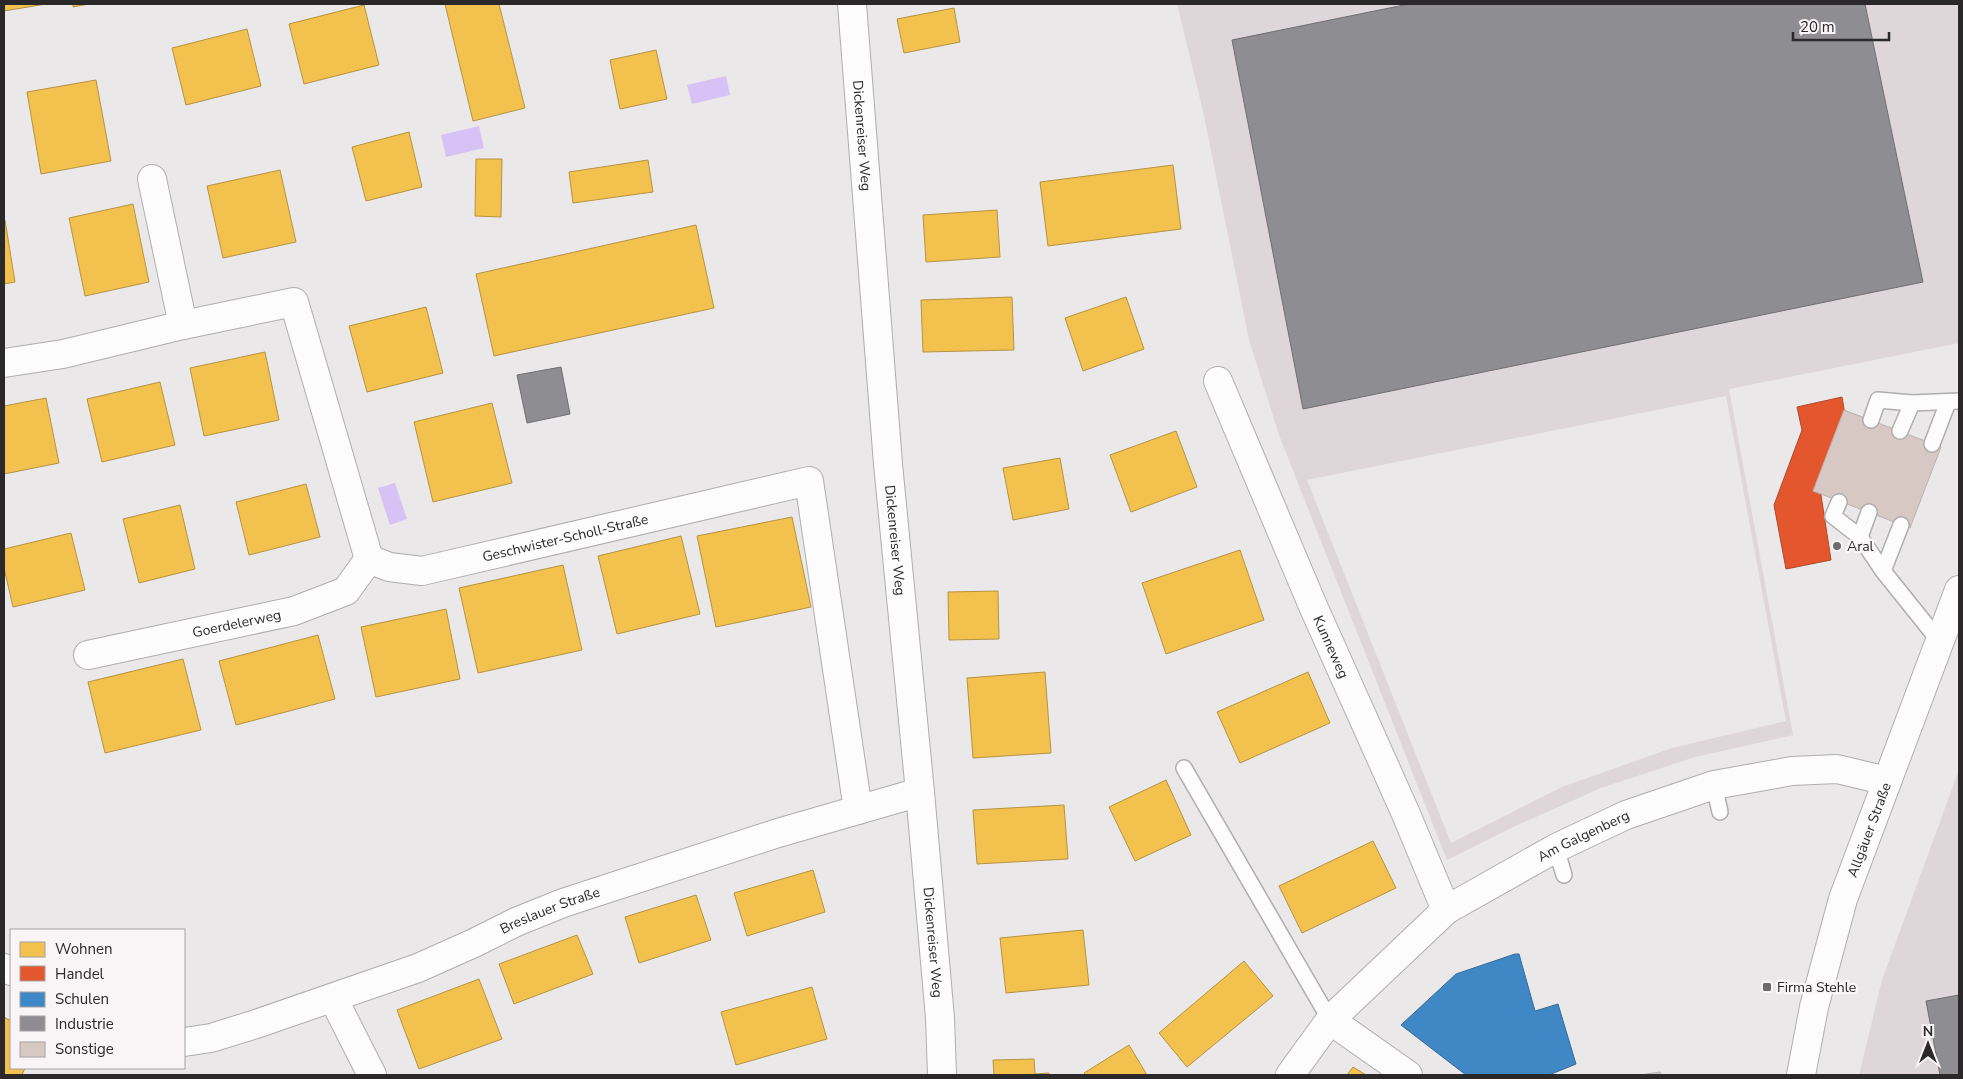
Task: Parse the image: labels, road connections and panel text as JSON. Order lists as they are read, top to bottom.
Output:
{
  "streets": {
    "street": [
      "Dickenreiser Weg",
      "Geschwister-Scholl-Straße",
      "Goerdelerweg",
      "Kunneweg",
      "Allgäuer Straße",
      "Am Galgenberg",
      "Breslauer Straße"
    ]
  },
  "crossings": [
    ["Dickenreiser Weg", "Breslauer Straße"],
    ["Geschwister-Scholl-Straße", "Goerdelerweg"],
    ["Geschwister-Scholl-Straße", "Breslauer Straße"],
    ["Kunneweg", "Am Galgenberg"],
    ["Allgäuer Straße", "Am Galgenberg"]
  ],
  "places": {
    "other": ["Aral"],
    "transit": ["Firma Stehle"]
  },
  "legend": [
    "Wohnen",
    "Handel",
    "Schulen",
    "Industrie",
    "Sonstige"
  ],
  "scale_bar": "20 m",
  "north": "top"
}
